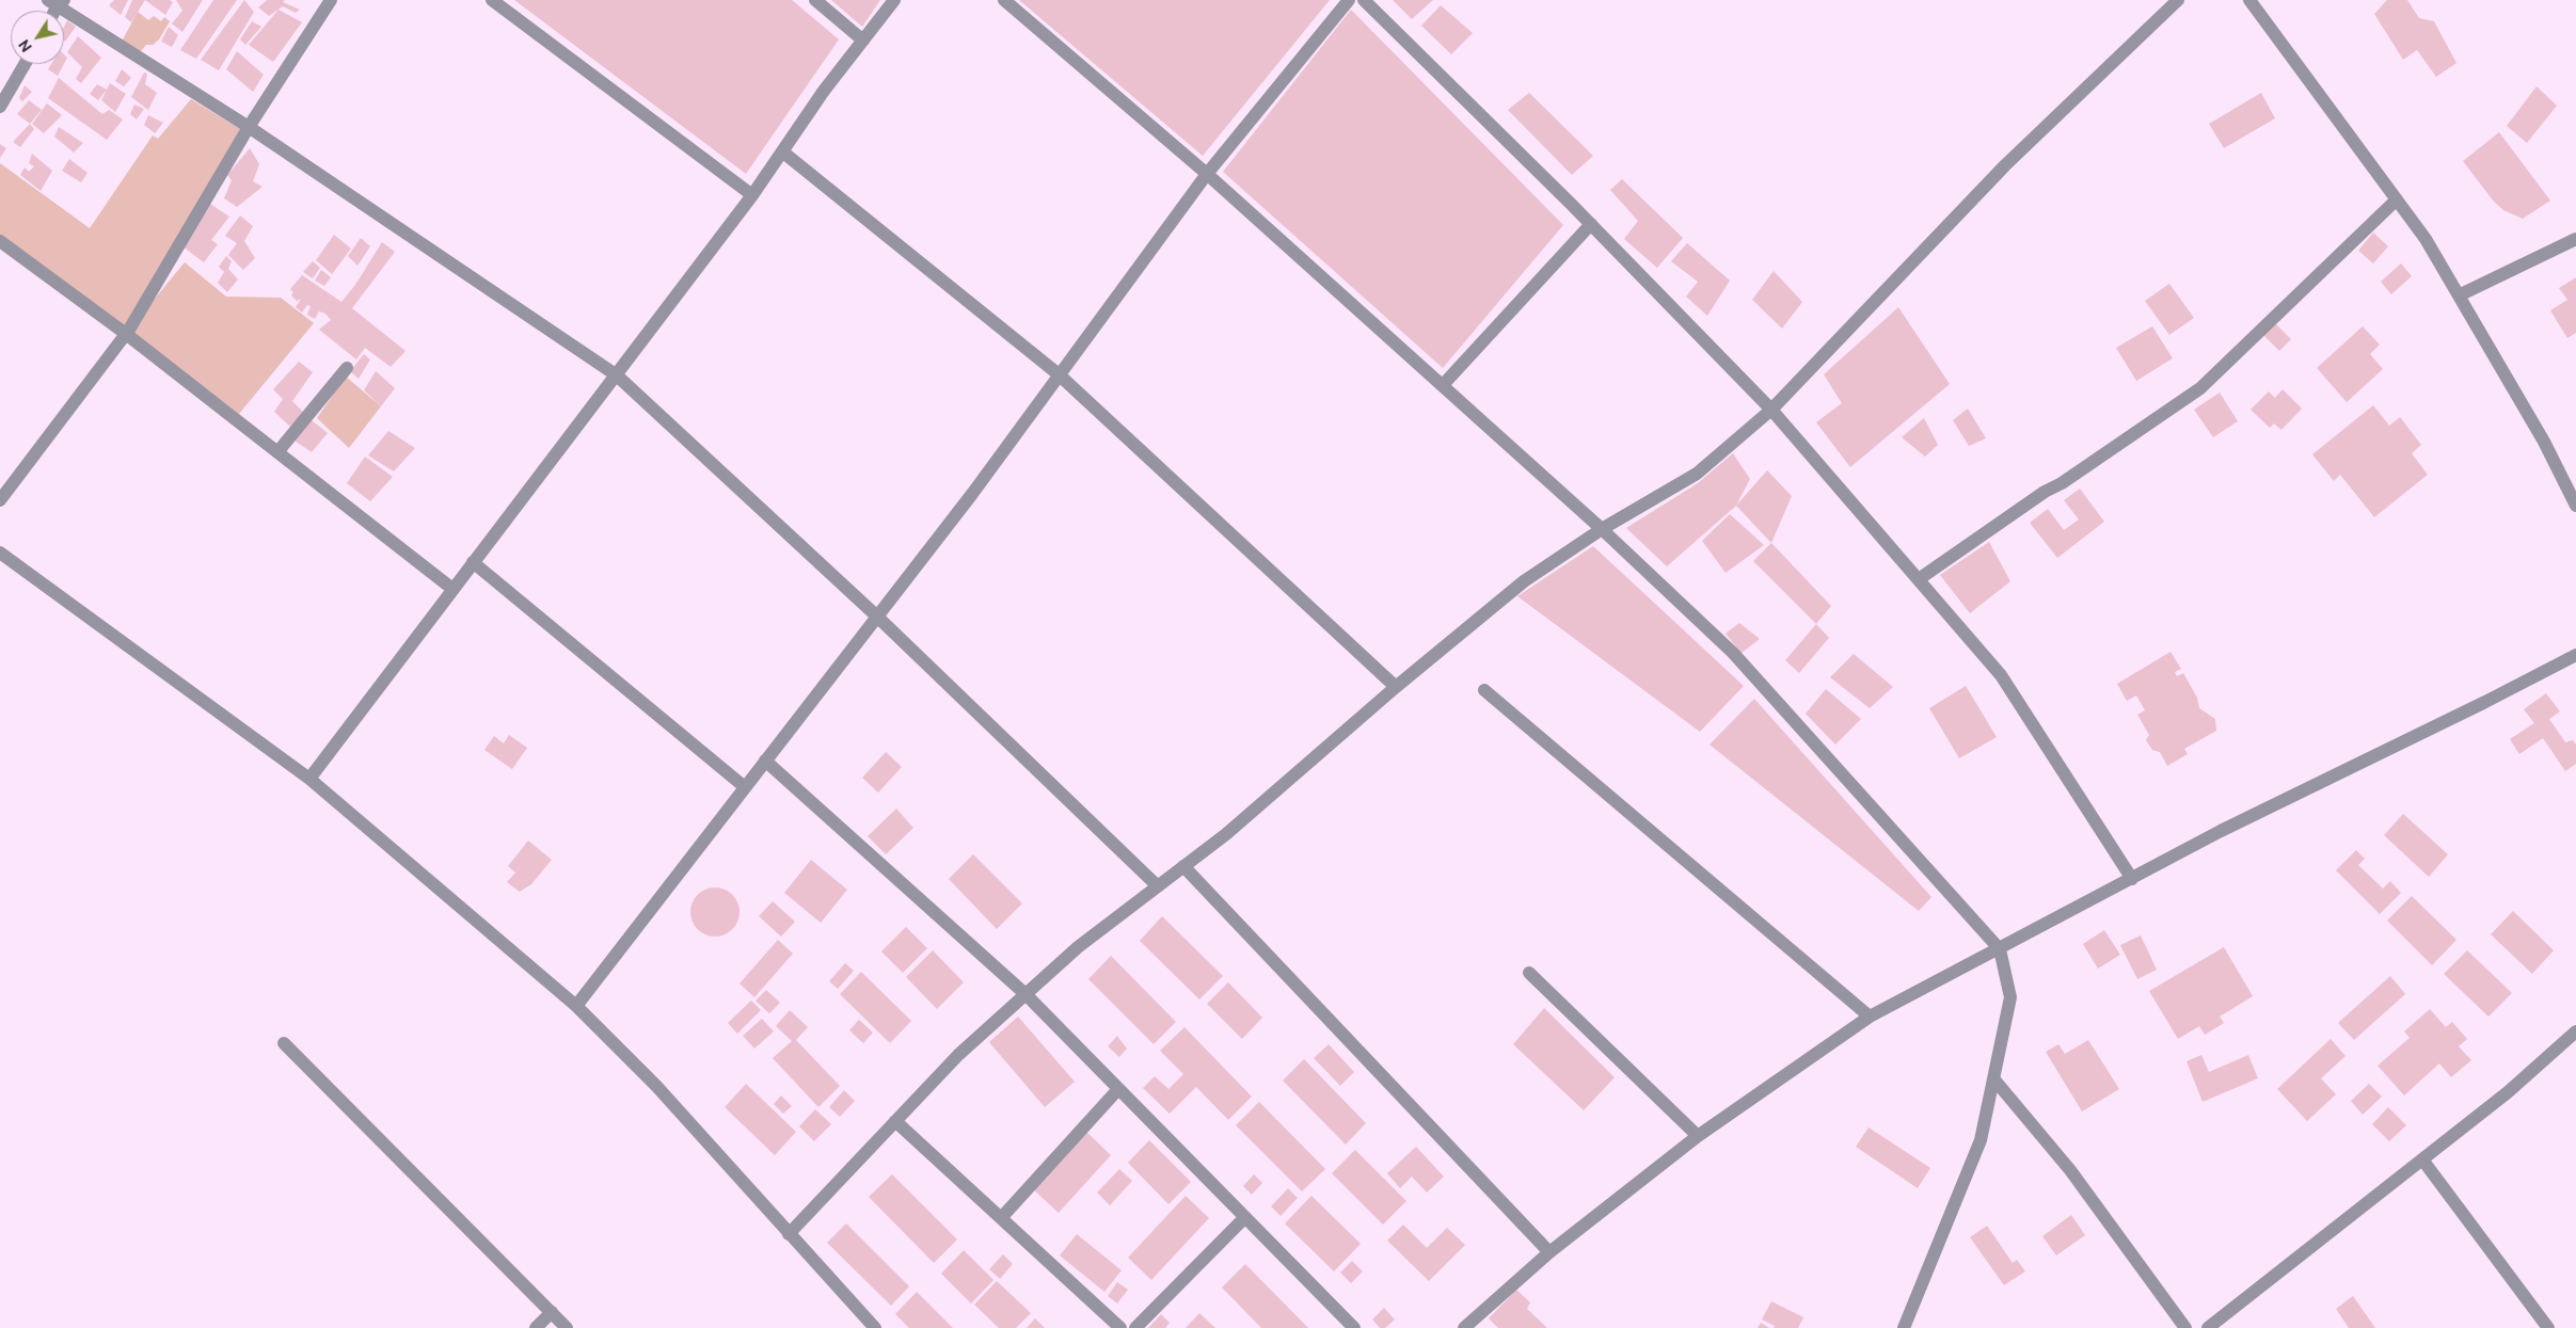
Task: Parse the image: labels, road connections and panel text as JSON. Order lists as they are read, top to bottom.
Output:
{
  "north": "bottom left"
}
